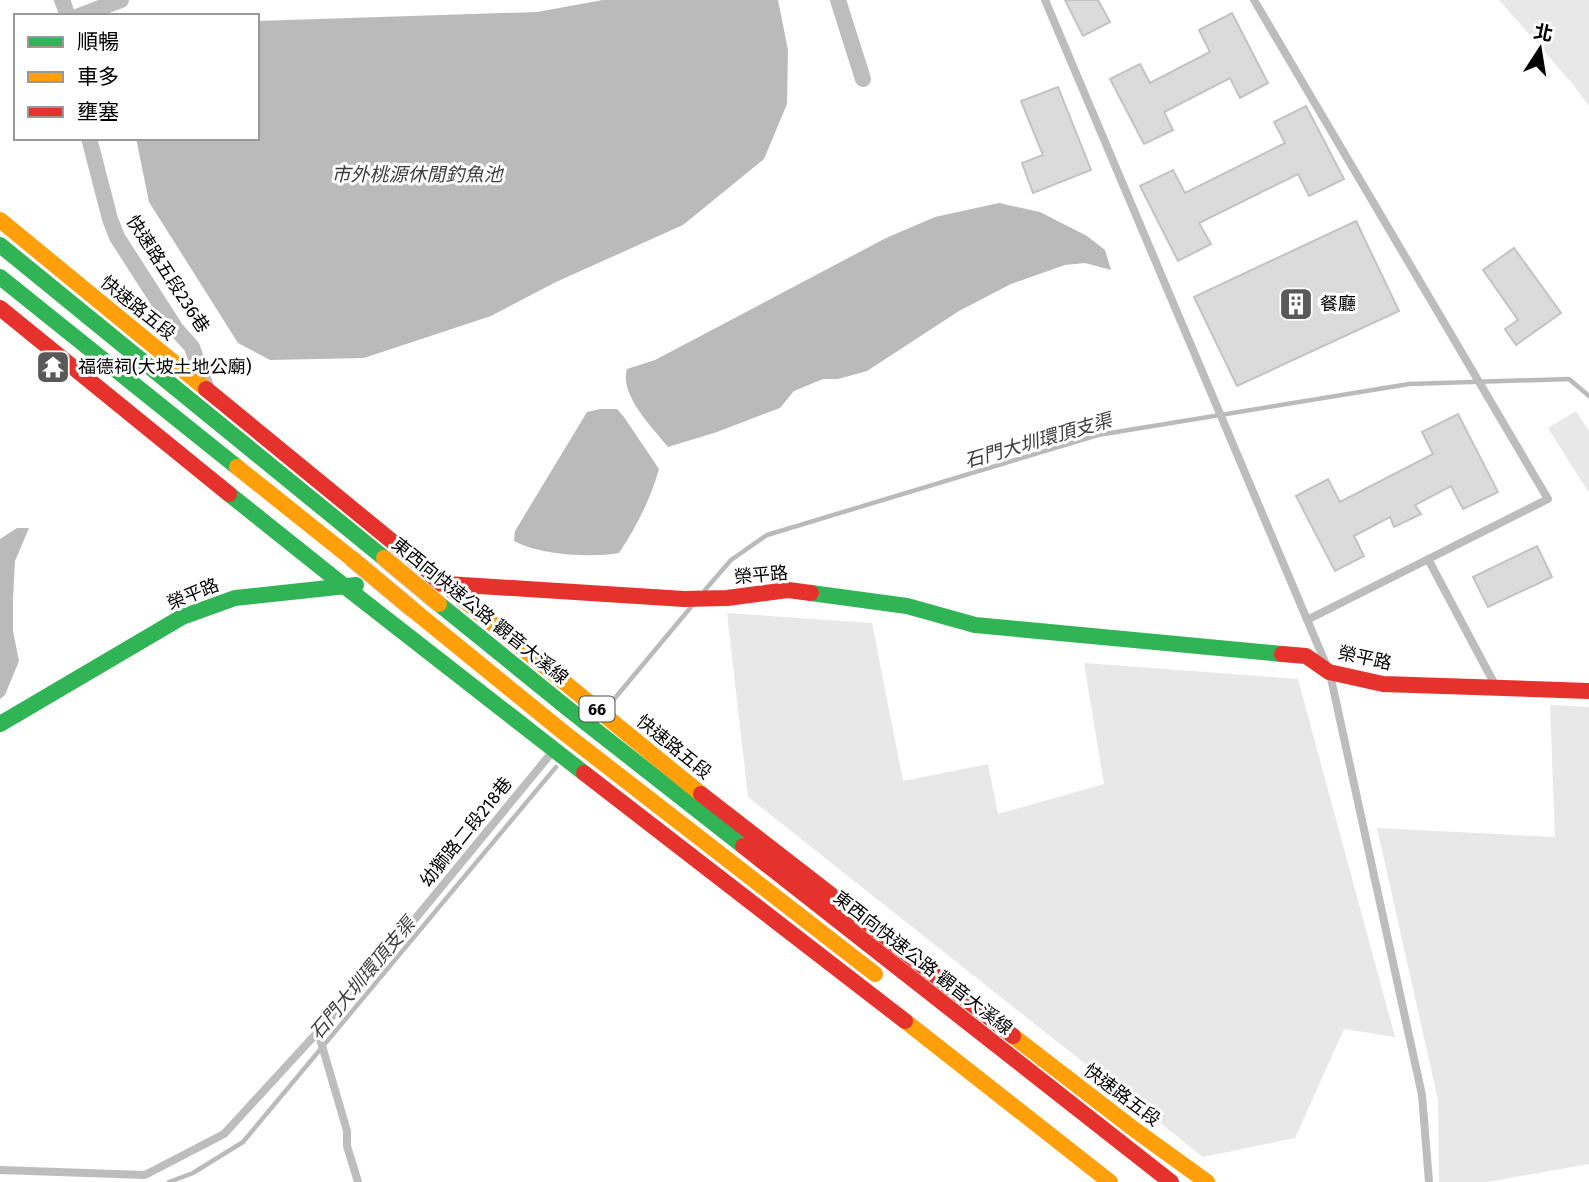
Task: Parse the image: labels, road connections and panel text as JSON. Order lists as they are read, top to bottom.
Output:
{
  "streets": {
    "main road": [
      "快速路五段",
      "榮平路",
      "東西向快速公路 觀音大溪線",
      "66"
    ],
    "street": ["快速路五段236巷"],
    "lane": ["幼獅路二段218巷"]
  },
  "crossings": [
    ["快速路五段236巷", "快速路五段"],
    ["快速路五段", "榮平路"]
  ],
  "water": ["市外桃源休閒釣魚池", "石門大圳環頂支渠"],
  "places": {
    "building": ["餐廳"],
    "temple": ["福德祠(大坡土地公廟)"]
  },
  "legend": ["順暢", "車多", "壅塞"],
  "north": "top"
}
